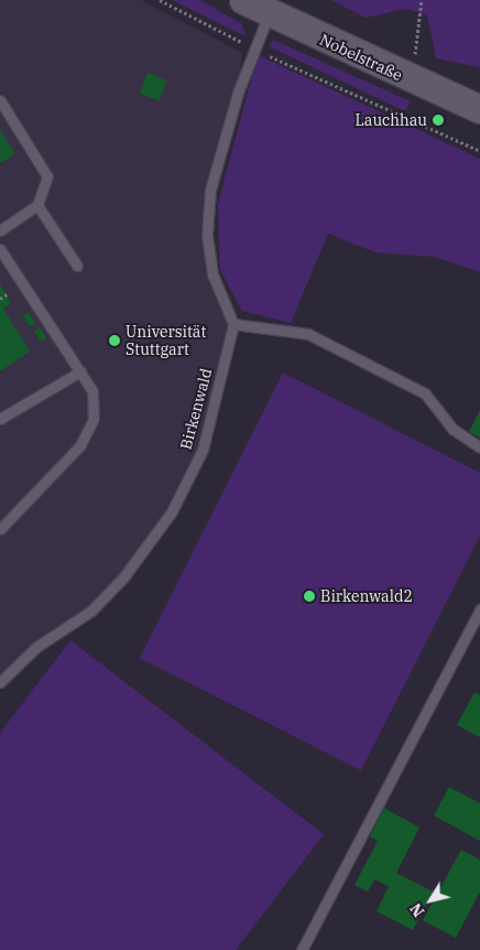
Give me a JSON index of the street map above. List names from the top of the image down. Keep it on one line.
{"streets":{"street":["Nobelstraße"],"lane":["Birkenwald"]},"places":["Lauchhau","Universität Stuttgart","Birkenwald2"],"north":"bottom left"}
